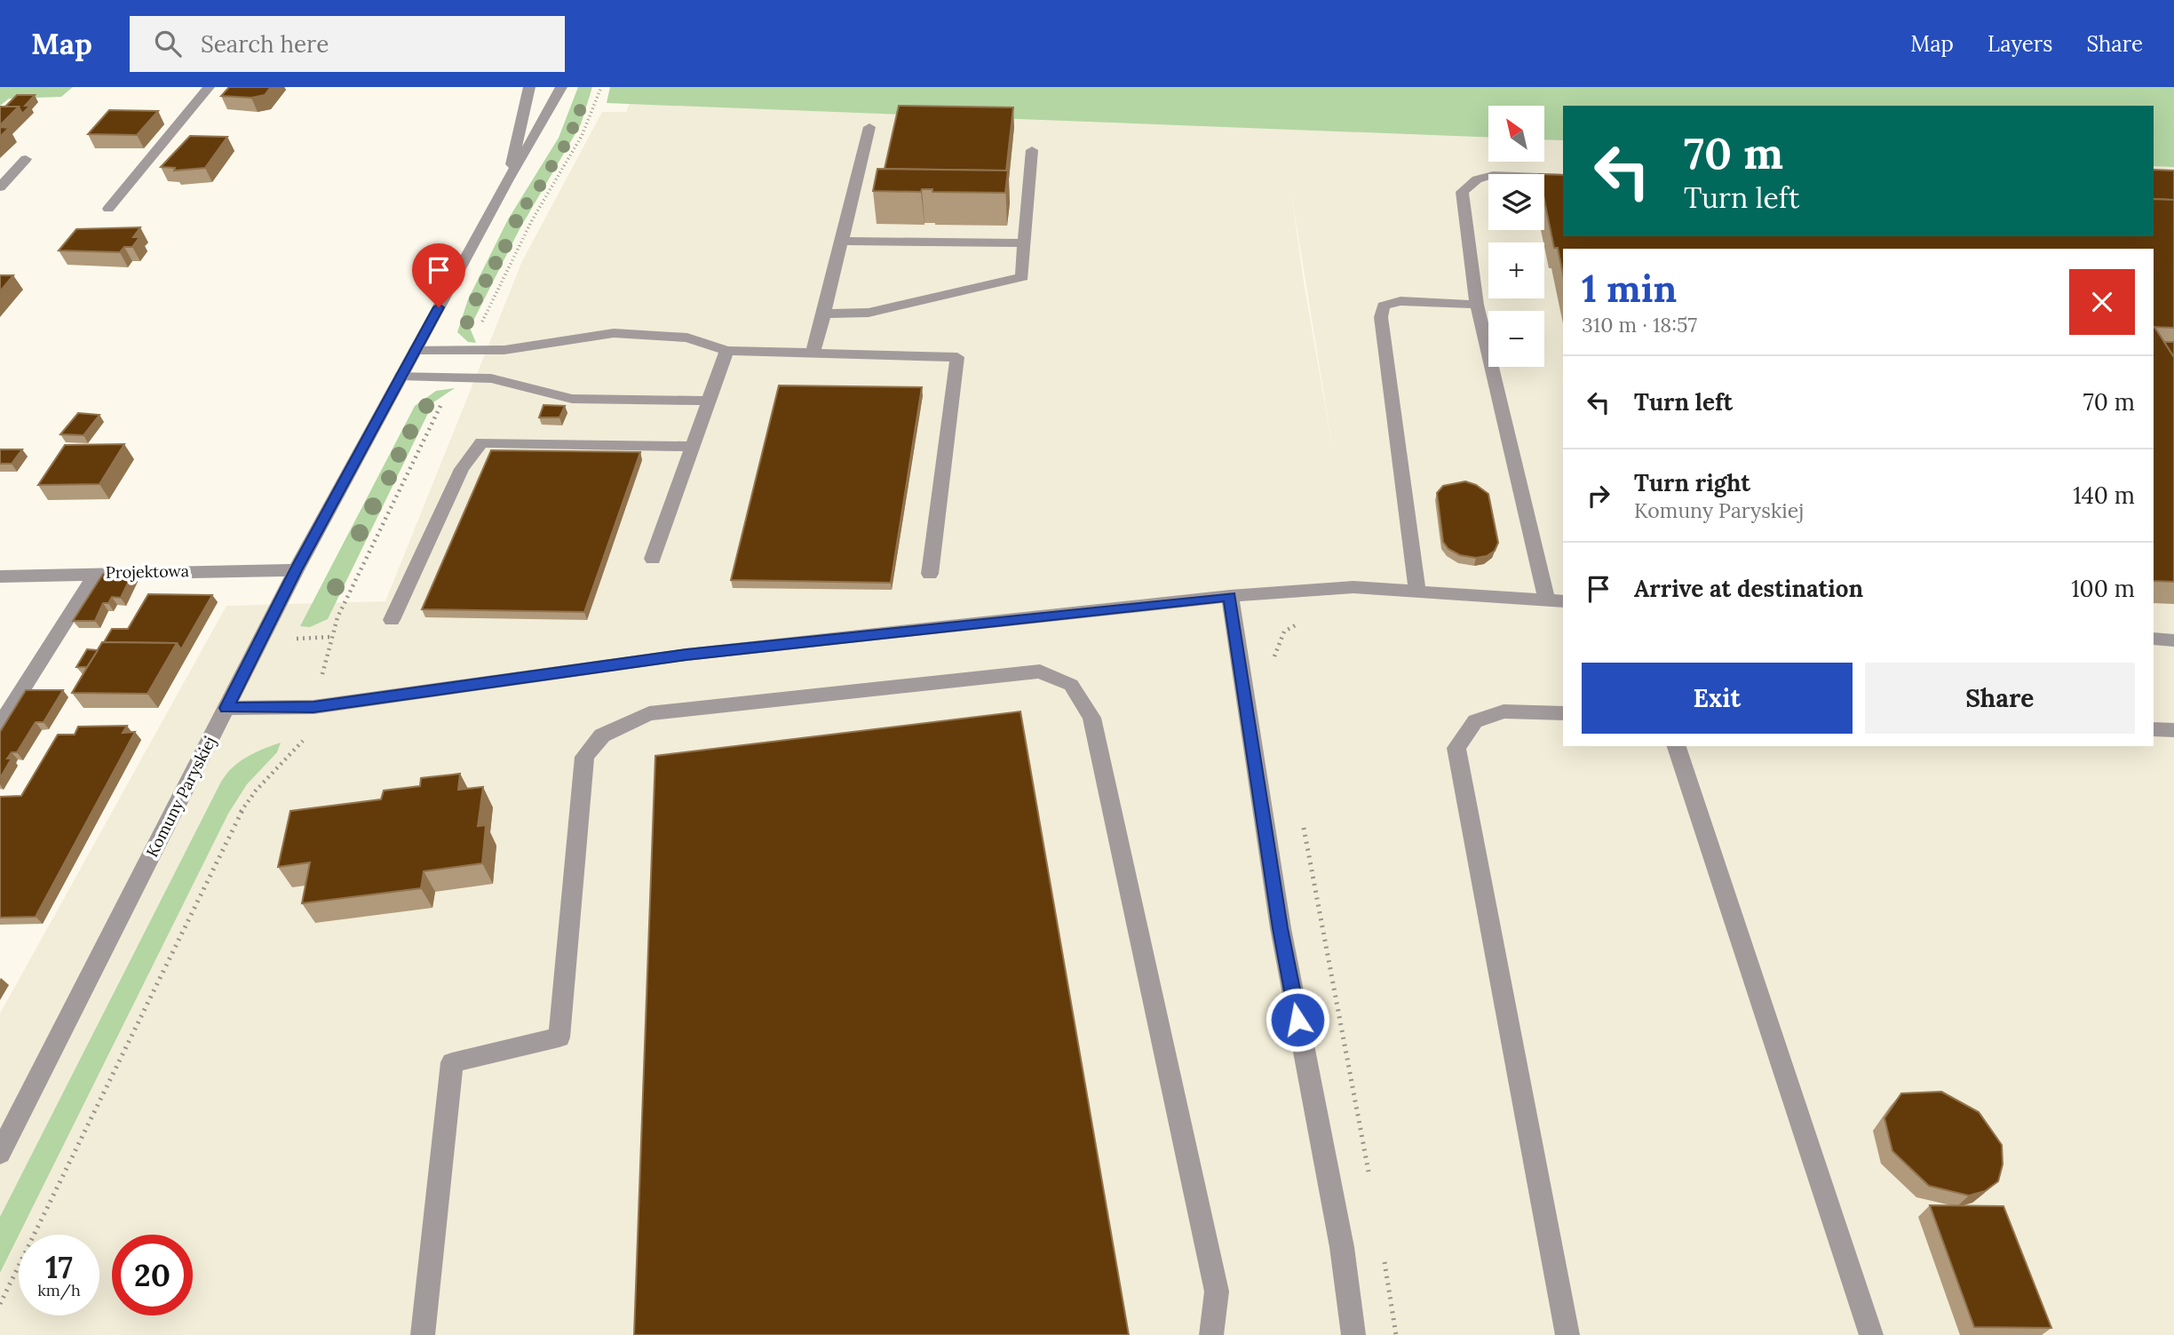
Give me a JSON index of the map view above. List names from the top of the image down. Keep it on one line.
{"streets":{"street":["Projektowa","Komuny Paryskiej"]},"crossings":[["Projektowa","Komuny Paryskiej"]],"north":"top left","page":{"header":"Map","search":"Search here","nav":["Map","Layers","Share"],"map_buttons":["+","−"],"turn":["70 m","Turn left"],"heading":["1 min","310 m · 18:57"],"list":[{"name":"Turn left","value":"70 m"},{"name":"Turn right","note":"Komuny Paryskiej","value":"140 m"},{"name":"Arrive at destination","value":"100 m"}],"buttons":["Exit","Share"],"speed":"17 km/h","limit":"20"}}
